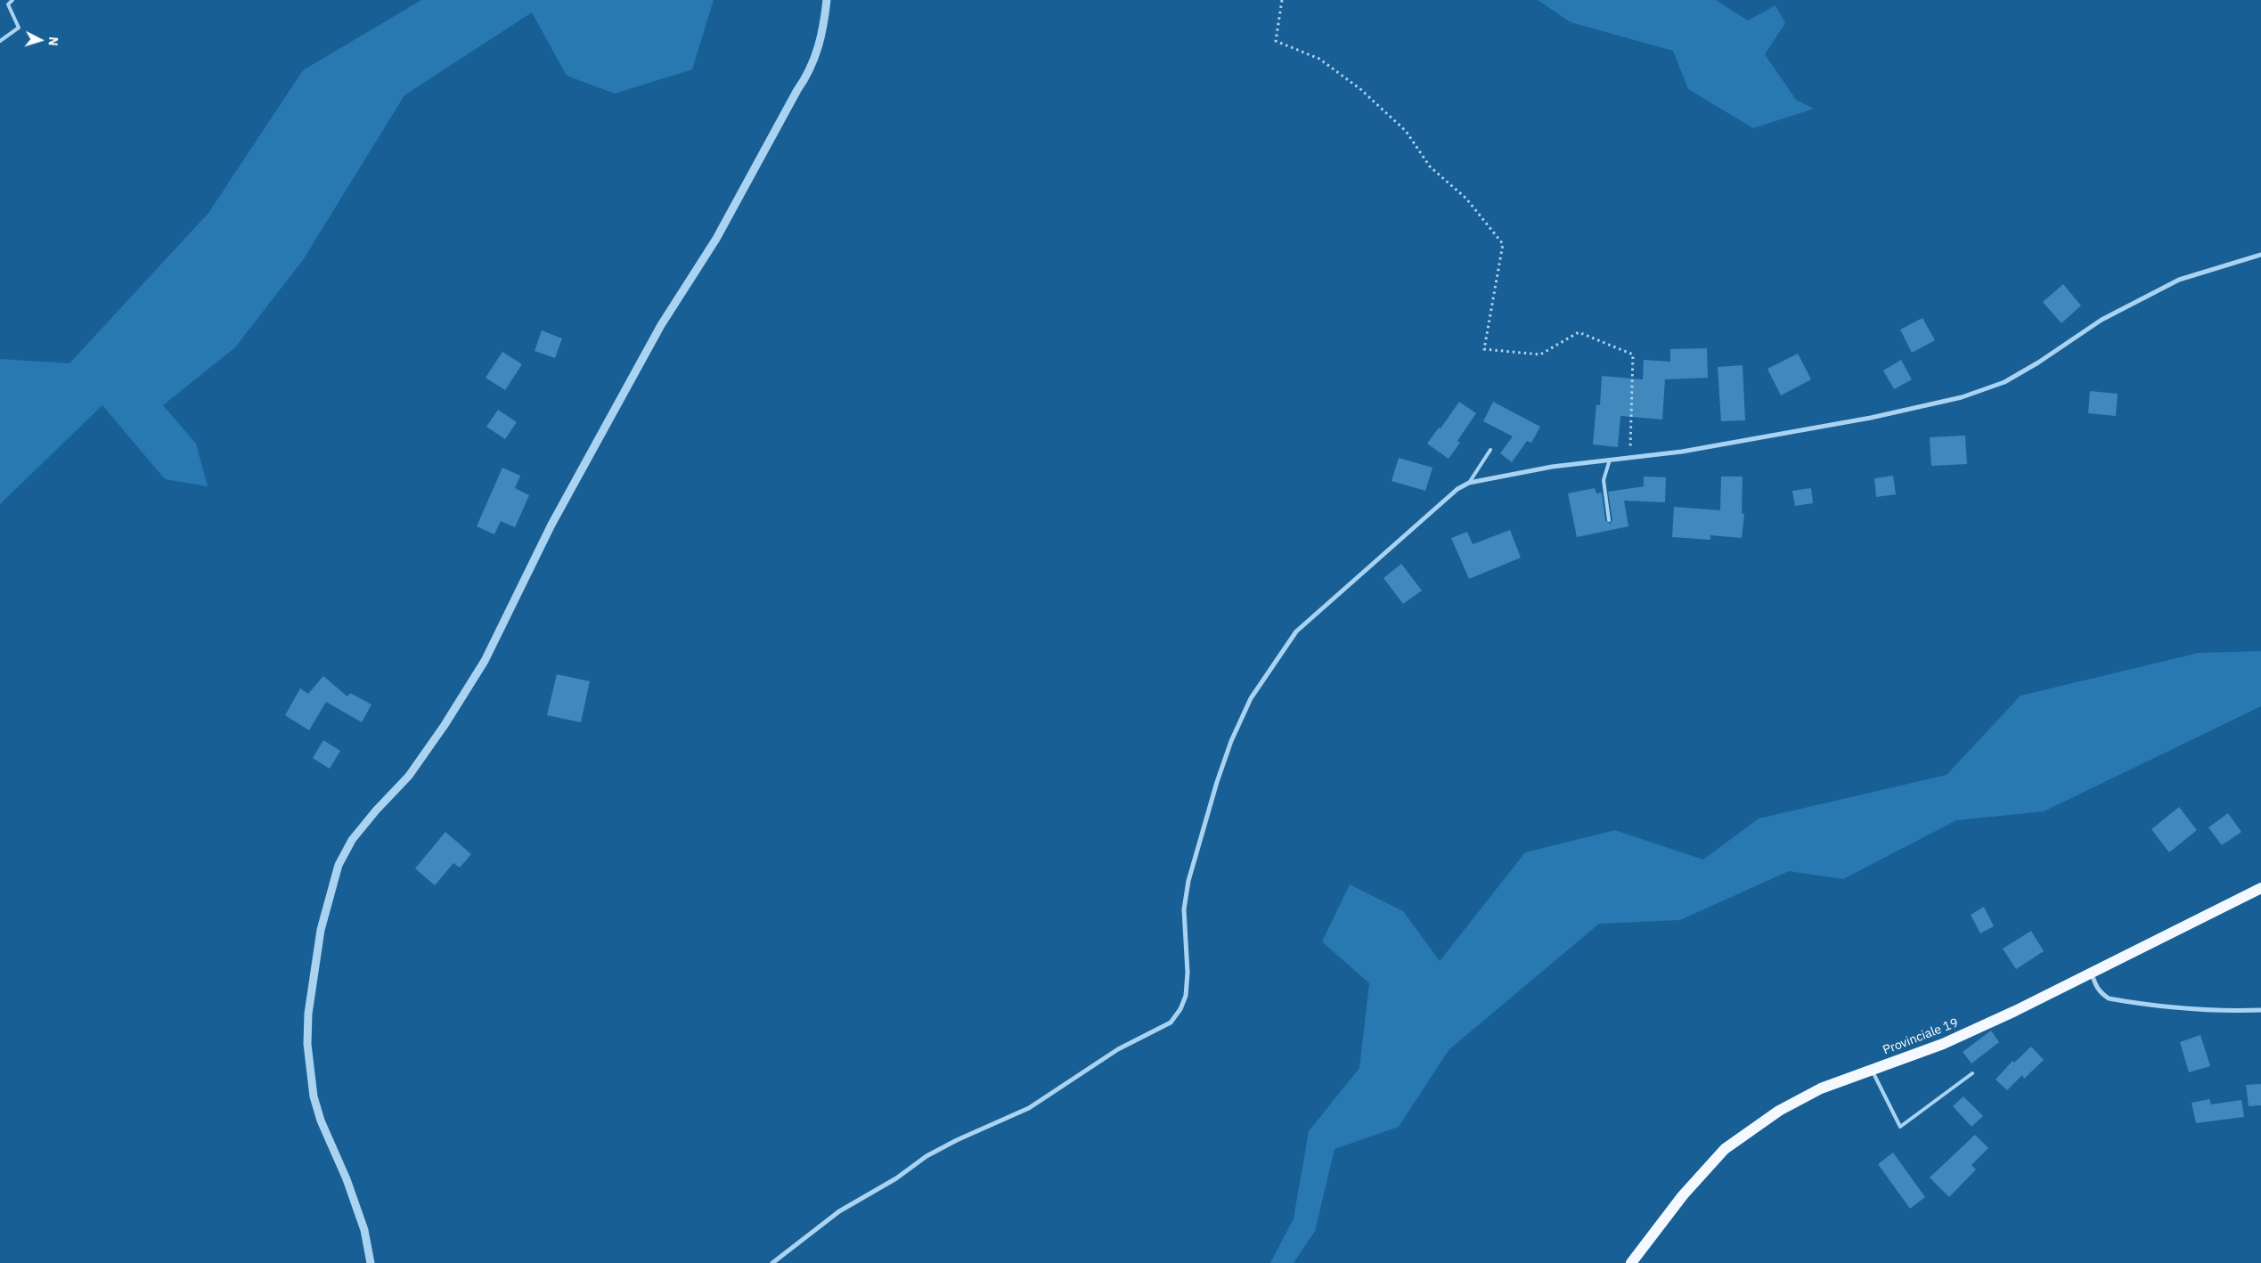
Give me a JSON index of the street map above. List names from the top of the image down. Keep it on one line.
{"streets":{"main road":["Provinciale 19"]},"north":"right"}
